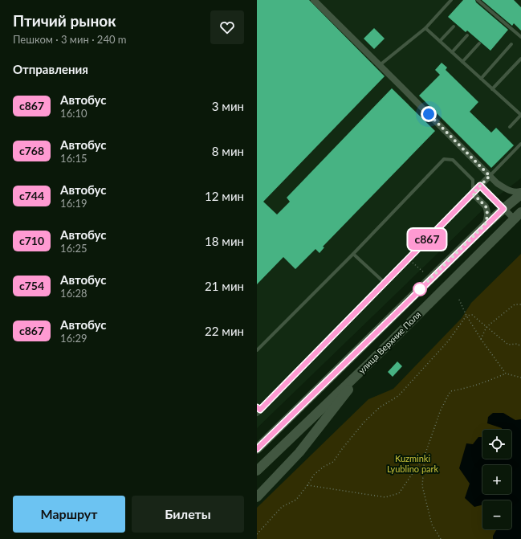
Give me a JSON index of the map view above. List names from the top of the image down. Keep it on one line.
{"streets":{"main road":["улица Верхние Поля"]},"parks":["Kuzminki Lyublino park"],"lines":["bus line с867"],"page":{"heading":[["Птичий рынок","Пешком · 3 мин · 240 m"],"Отправления"],"on_map":"с867","list":[{"mark":"с867","name":"Автобус","note":"16:10","value":"3 мин"},{"mark":"с768","name":"Автобус","note":"16:15","value":"8 мин"},{"mark":"с744","name":"Автобус","note":"16:19","value":"12 мин"},{"mark":"с710","name":"Автобус","note":"16:25","value":"18 мин"},{"mark":"с754","name":"Автобус","note":"16:28","value":"21 мин"},{"mark":"с867","name":"Автобус","note":"16:29","value":"22 мин"}],"map_buttons":["+","−"],"buttons":["Маршрут","Билеты"]}}
